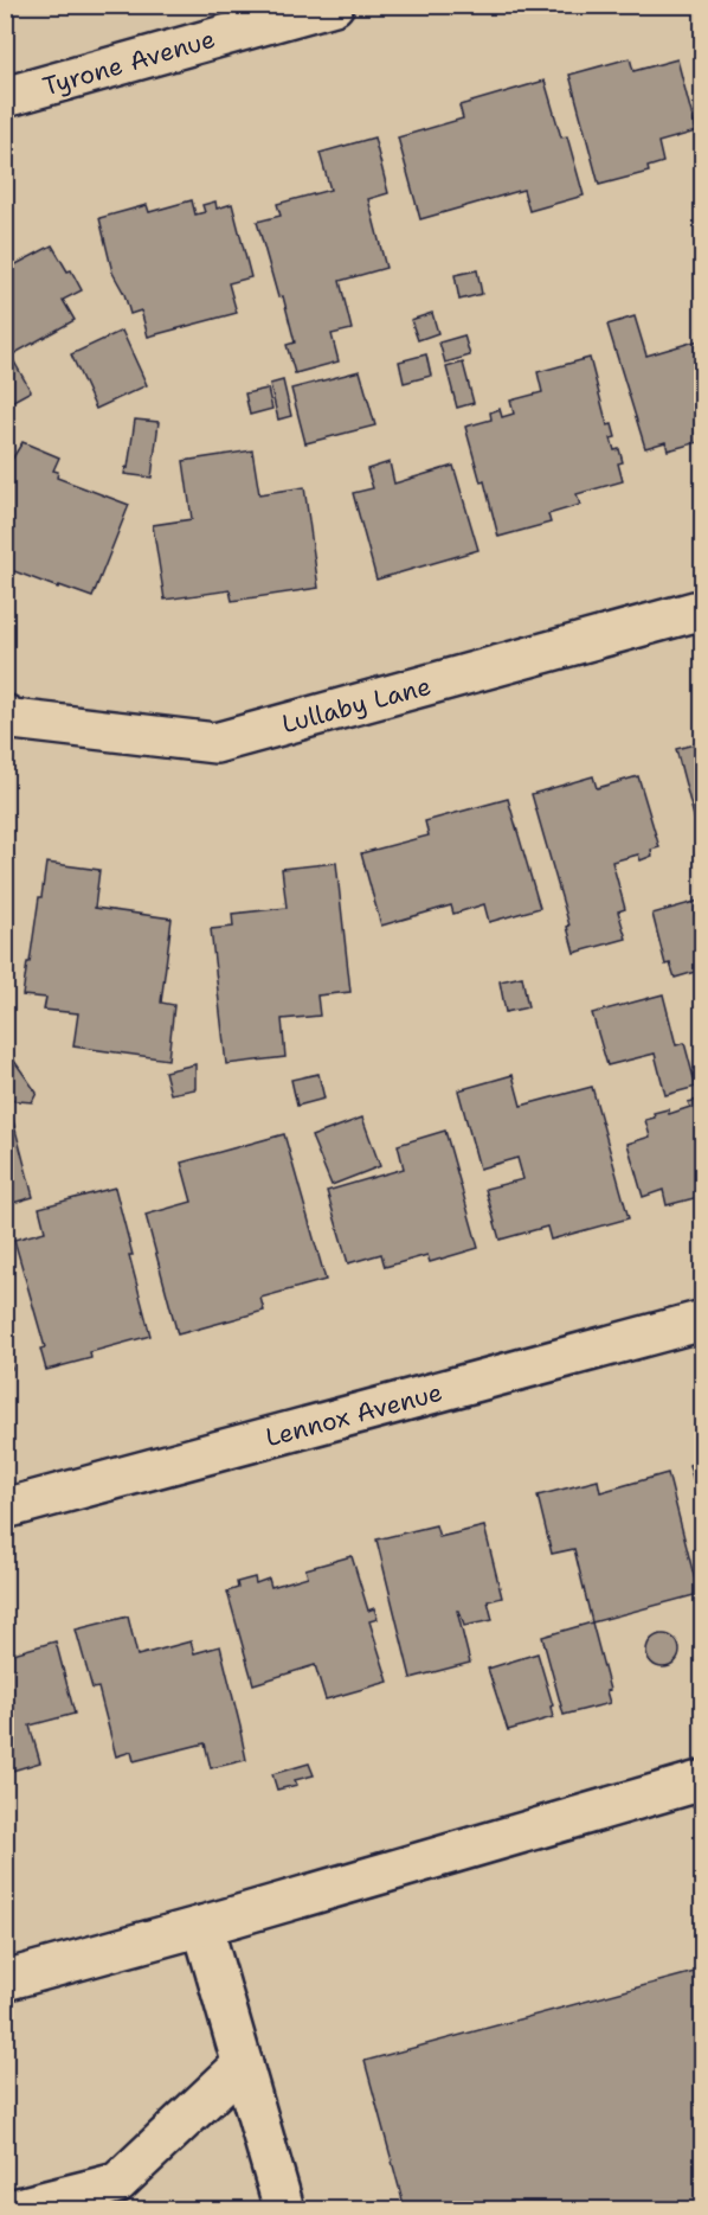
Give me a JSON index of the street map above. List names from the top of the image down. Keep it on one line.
{"streets":{"street":["Tyrone Avenue","Lullaby Lane","Lennox Avenue"]}}
